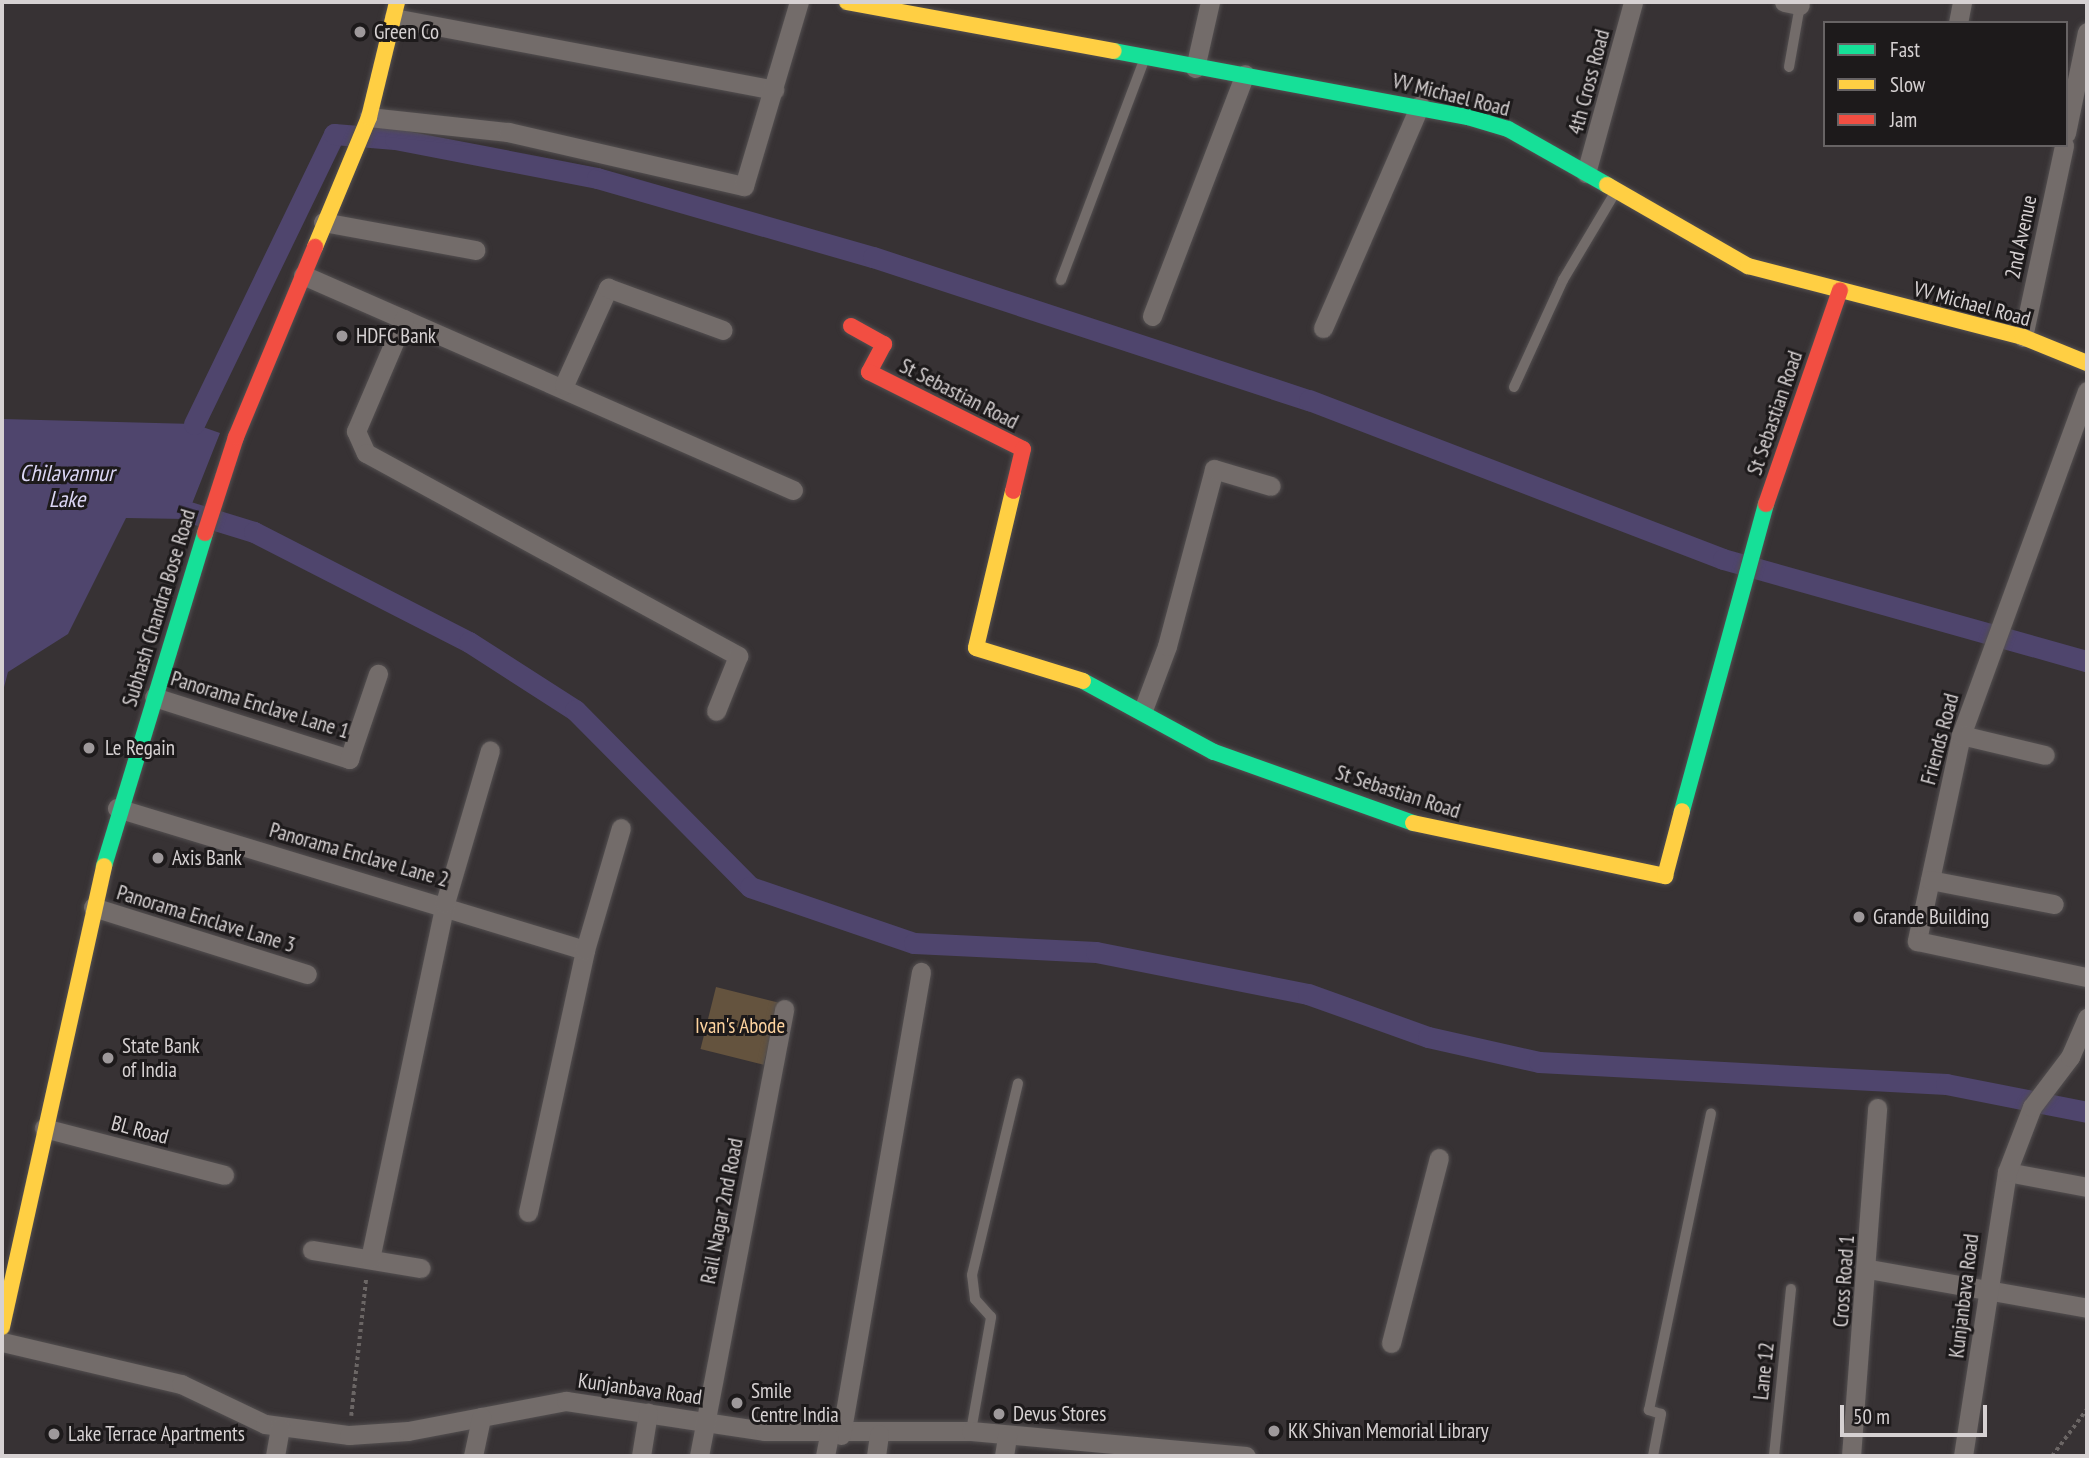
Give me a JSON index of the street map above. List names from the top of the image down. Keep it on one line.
{"streets":{"street":["4th Cross Road","VV Michael Road","2nd Avenue","St Sebastian Road","Subhash Chandra Bose Road","Panorama Enclave Lane 1","Friends Road","Panorama Enclave Lane 2","Panorama Enclave Lane 3","BL Road","Rail Nagar 2nd Road","Cross Road 1","Kunjanbava Road"],"lane":["Lane 12"]},"crossings":[["4th Cross Road","VV Michael Road"],["VV Michael Road","2nd Avenue"],["VV Michael Road","St Sebastian Road"],["Subhash Chandra Bose Road","Panorama Enclave Lane 1"],["Subhash Chandra Bose Road","Panorama Enclave Lane 2"],["Subhash Chandra Bose Road","Panorama Enclave Lane 3"],["Subhash Chandra Bose Road","BL Road"],["Rail Nagar 2nd Road","Kunjanbava Road"]],"water":["Chilavannur Lake"],"parks":["Ivan's Abode"],"places":["Green Co","HDFC Bank","Le Regain","Axis Bank","Grande Building","State Bank of India","Smile Centre India","Devus Stores","KK Shivan Memorial Library","Lake Terrace Apartments"],"legend":["Fast","Slow","Jam"],"scale_bar":"50 m"}
